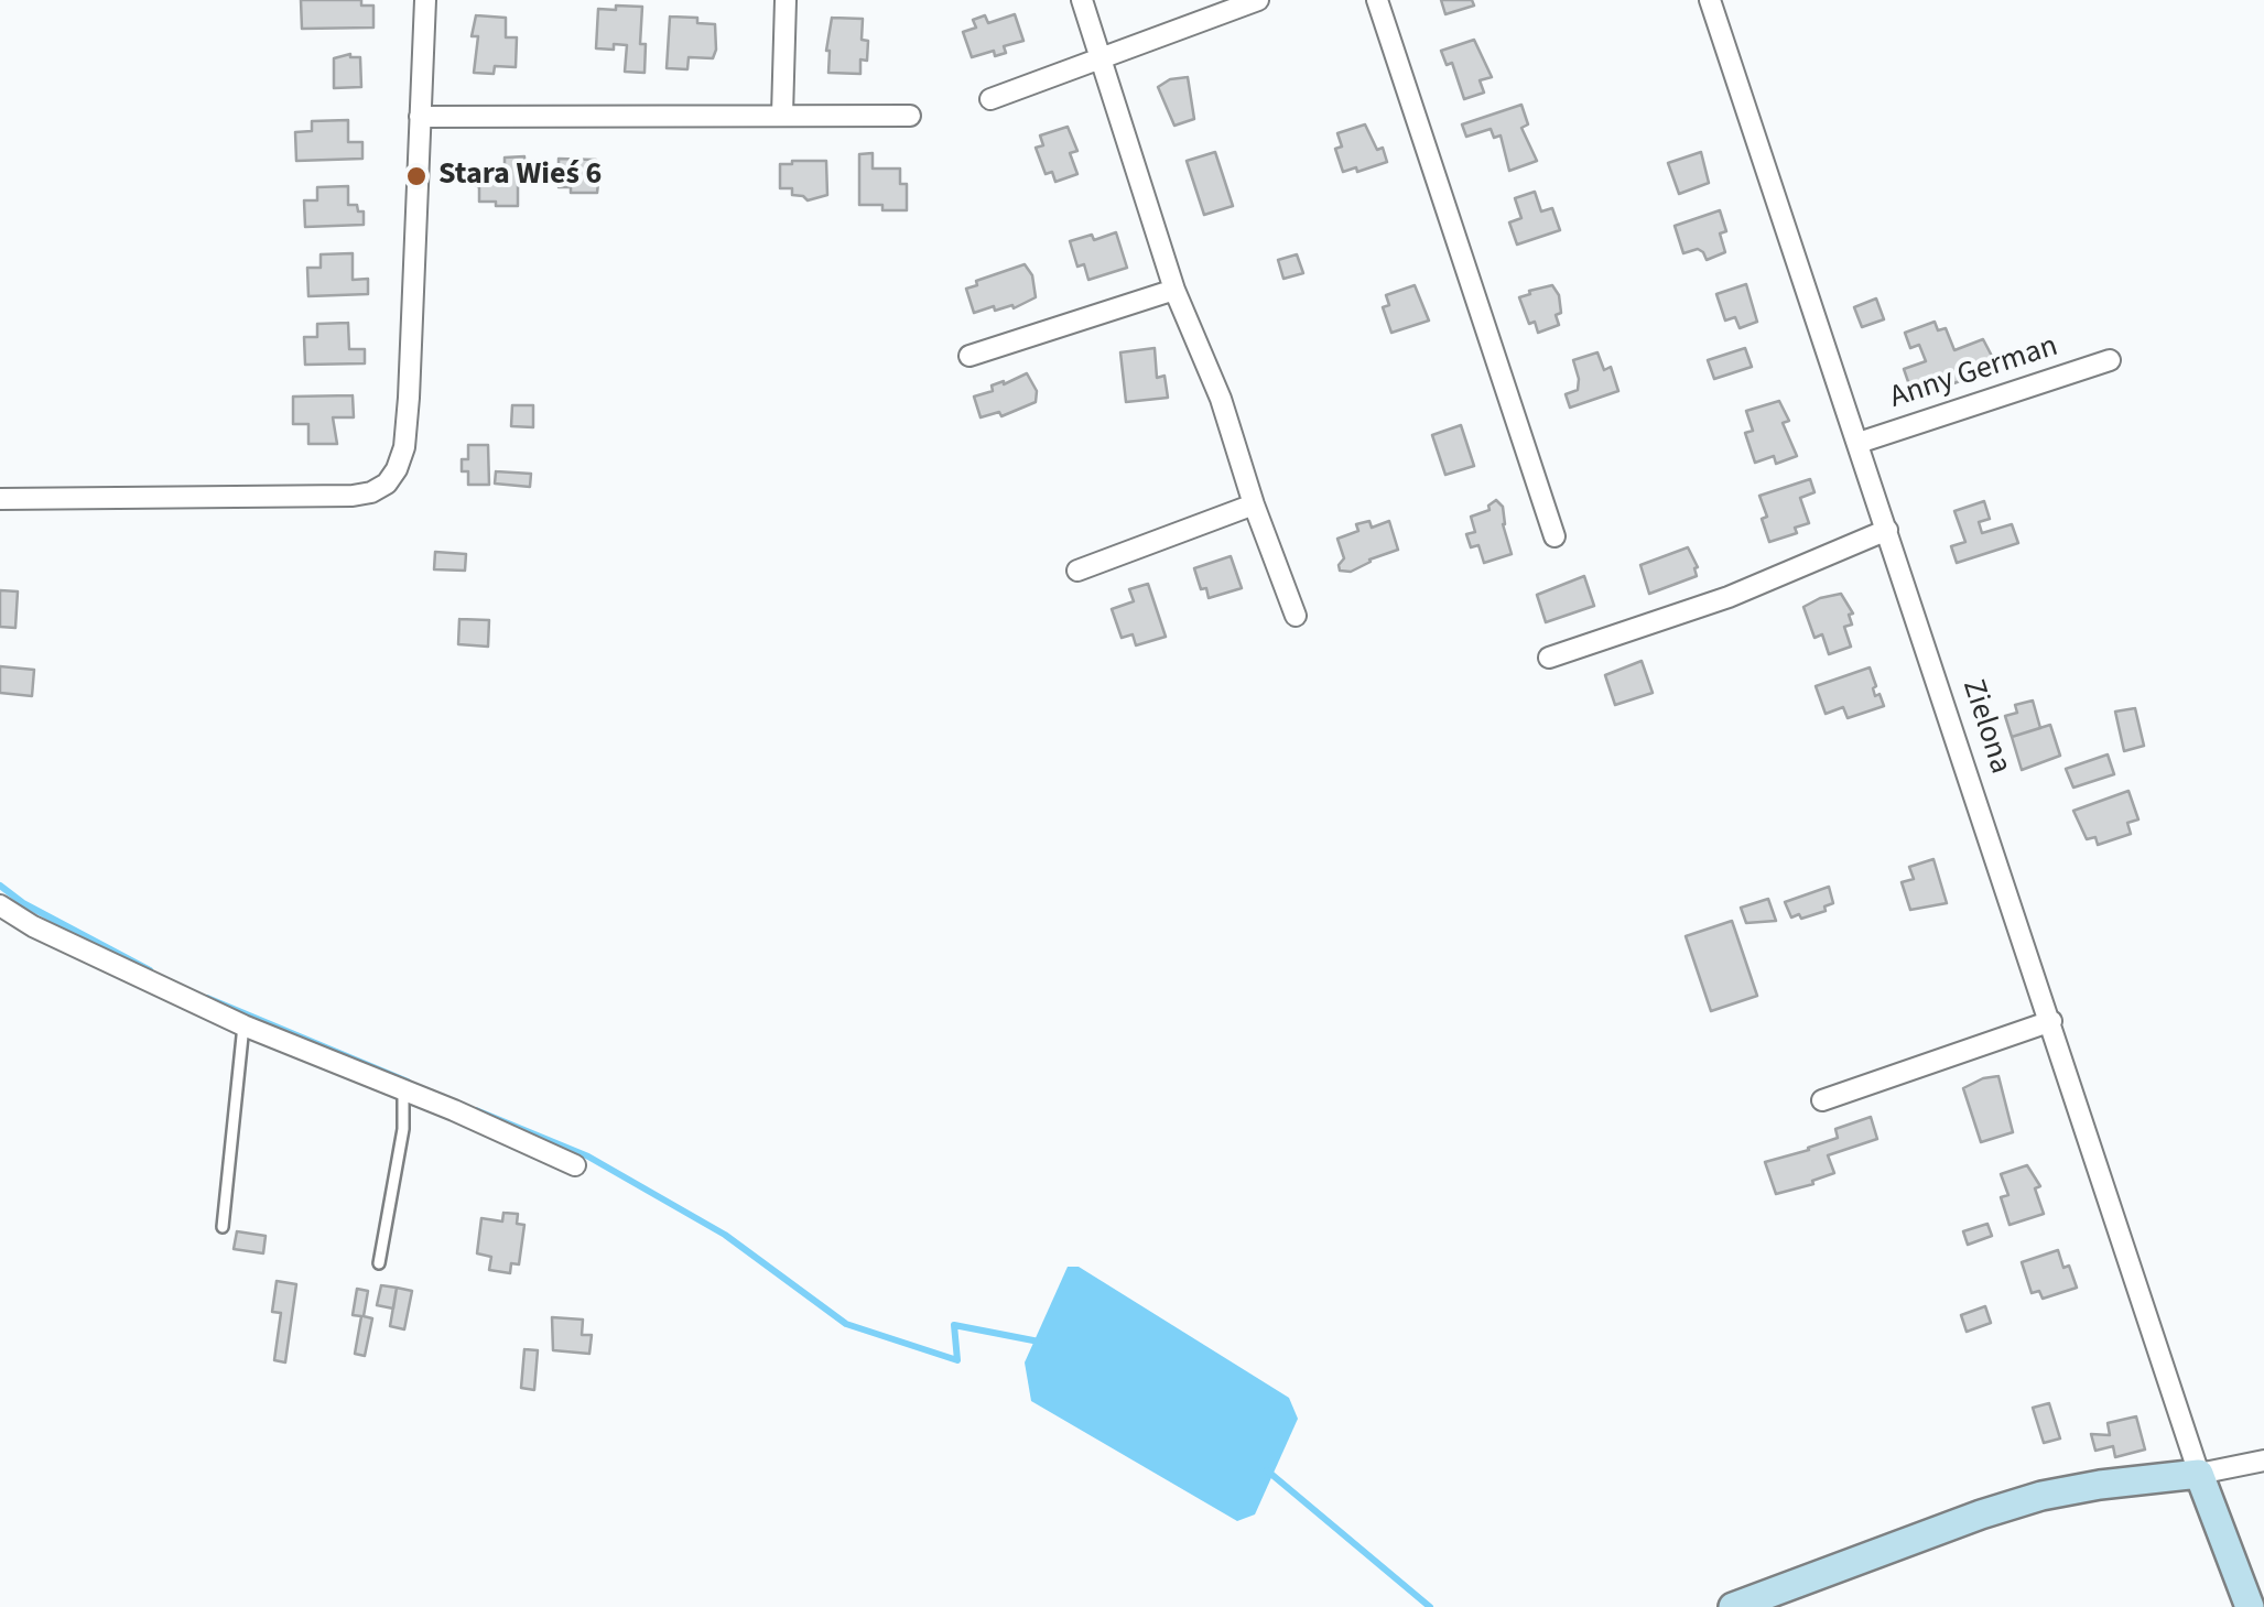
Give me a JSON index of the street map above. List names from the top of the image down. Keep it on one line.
{"streets":{"street":["Anny German","Zielona"]},"crossings":[["Anny German","Zielona"]],"places":["Stara Wieś 6"]}
